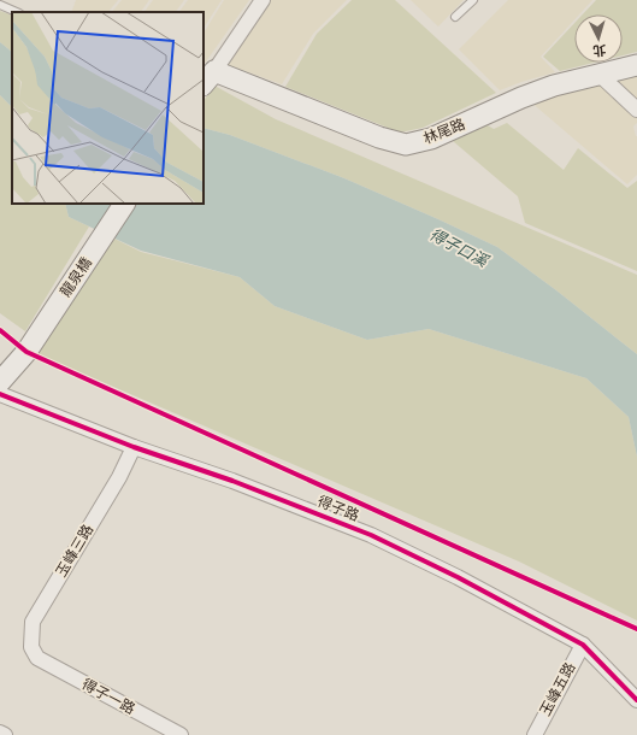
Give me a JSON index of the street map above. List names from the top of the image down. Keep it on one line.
{"streets":{"street":["林尾路","龍泉橋","得子路","玉峰三路","玉峰五路","得子一路"]},"crossings":[["得子路","玉峰三路"],["得子路","玉峰五路"],["玉峰三路","得子一路"]],"water":["得子口溪"],"north":"bottom"}
